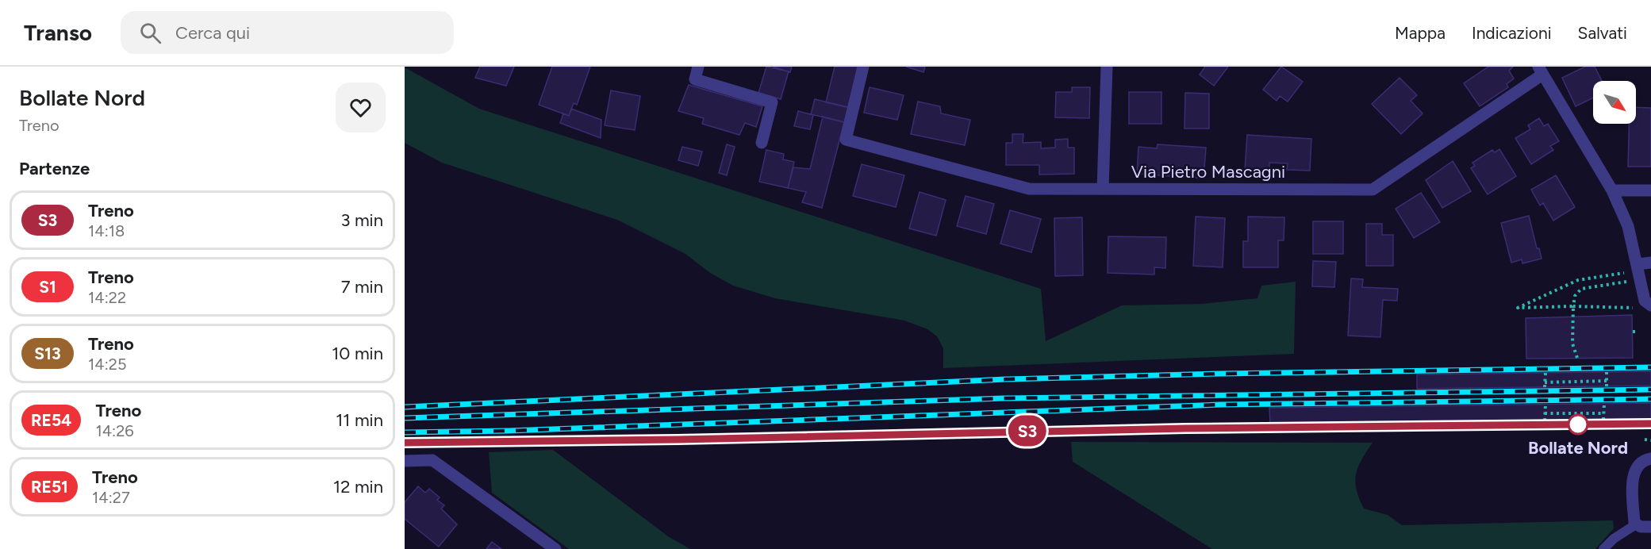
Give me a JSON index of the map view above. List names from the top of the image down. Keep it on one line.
{"streets":{"street":["Via Pietro Mascagni"]},"places":["Bollate Nord"],"north":"bottom right","page":{"header":"Transo","search":"Cerca qui","nav":["Mappa","Indicazioni","Salvati"],"heading":[["Bollate Nord","Treno"],"Partenze"],"on_map":"S3","list":[{"mark":"S3","name":"Treno","note":"14:18","value":"3 min"},{"mark":"S1","name":"Treno","note":"14:22","value":"7 min"},{"mark":"S13","name":"Treno","note":"14:25","value":"10 min"},{"mark":"RE54","name":"Treno","note":"14:26","value":"11 min"},{"mark":"RE51","name":"Treno","note":"14:27","value":"12 min"}]}}
